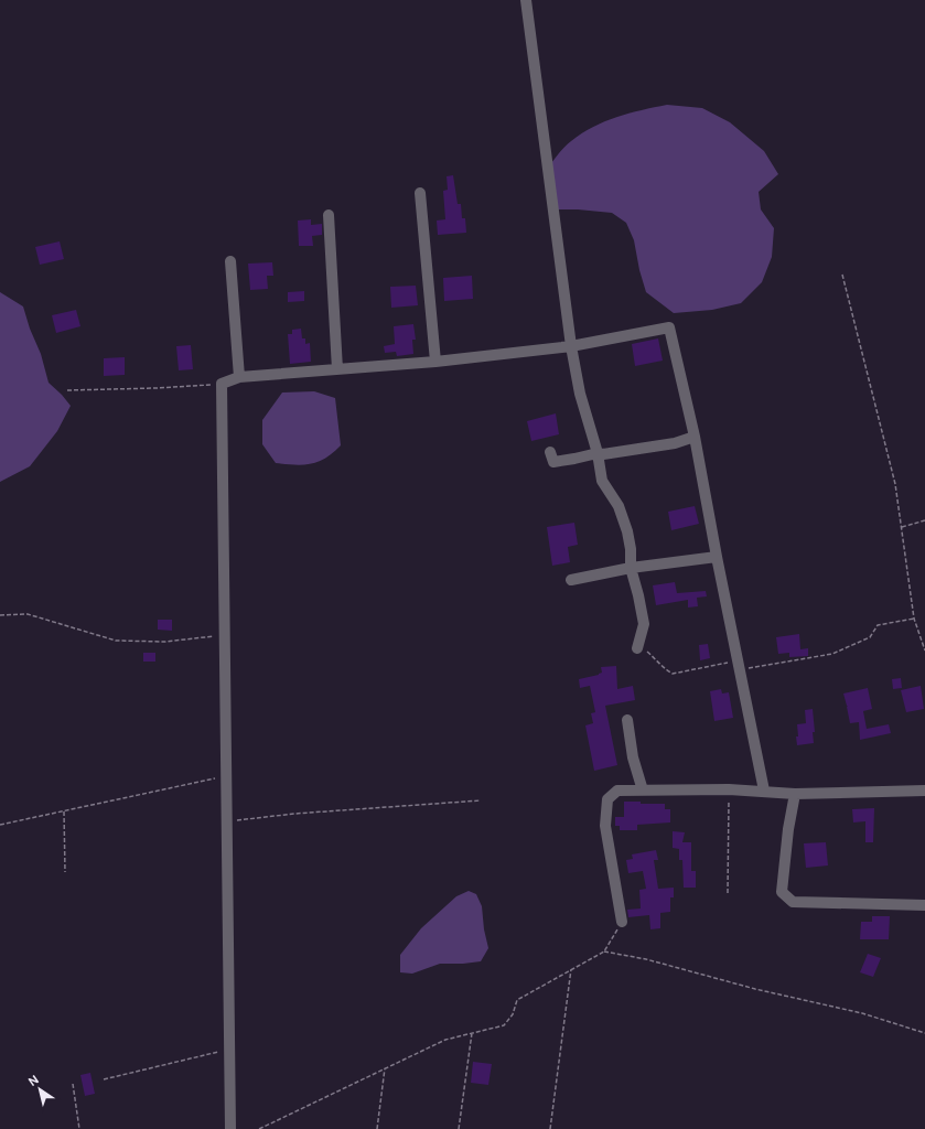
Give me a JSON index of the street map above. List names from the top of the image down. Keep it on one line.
{"north":"top left"}
